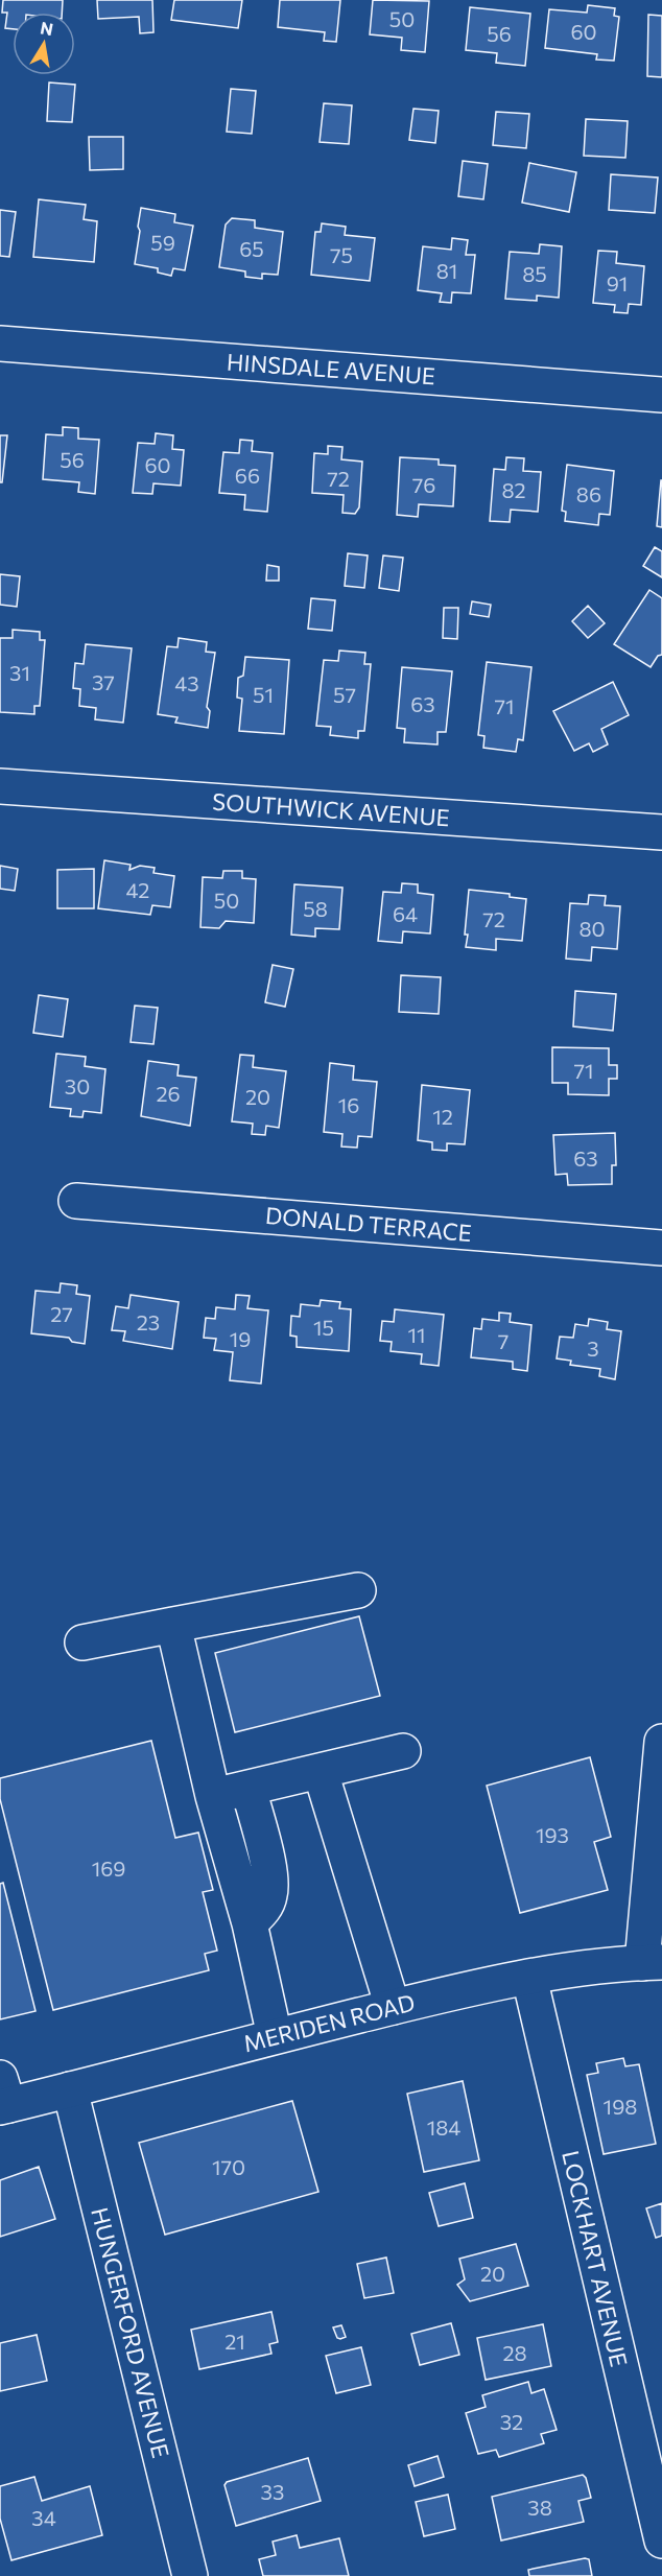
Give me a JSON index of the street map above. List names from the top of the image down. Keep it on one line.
{"streets":{"street":["HINSDALE AVENUE","SOUTHWICK AVENUE","DONALD TERRACE","MERIDEN ROAD","LOCKHART AVENUE","HUNGERFORD AVENUE"]},"crossings":[["MERIDEN ROAD","LOCKHART AVENUE"],["MERIDEN ROAD","HUNGERFORD AVENUE"]],"house_numbers":["50","60","56","59","65","75","81","85","91","56","60","66","72","76","82","86","31","37","43","51","57","63","71","42","50","58","64","72","80","71","30","26","20","16","12","63","27","23","15","11","19","7","3","193","169","198","184","170","20","21","28","32","33","38","34"],"north":"top"}
